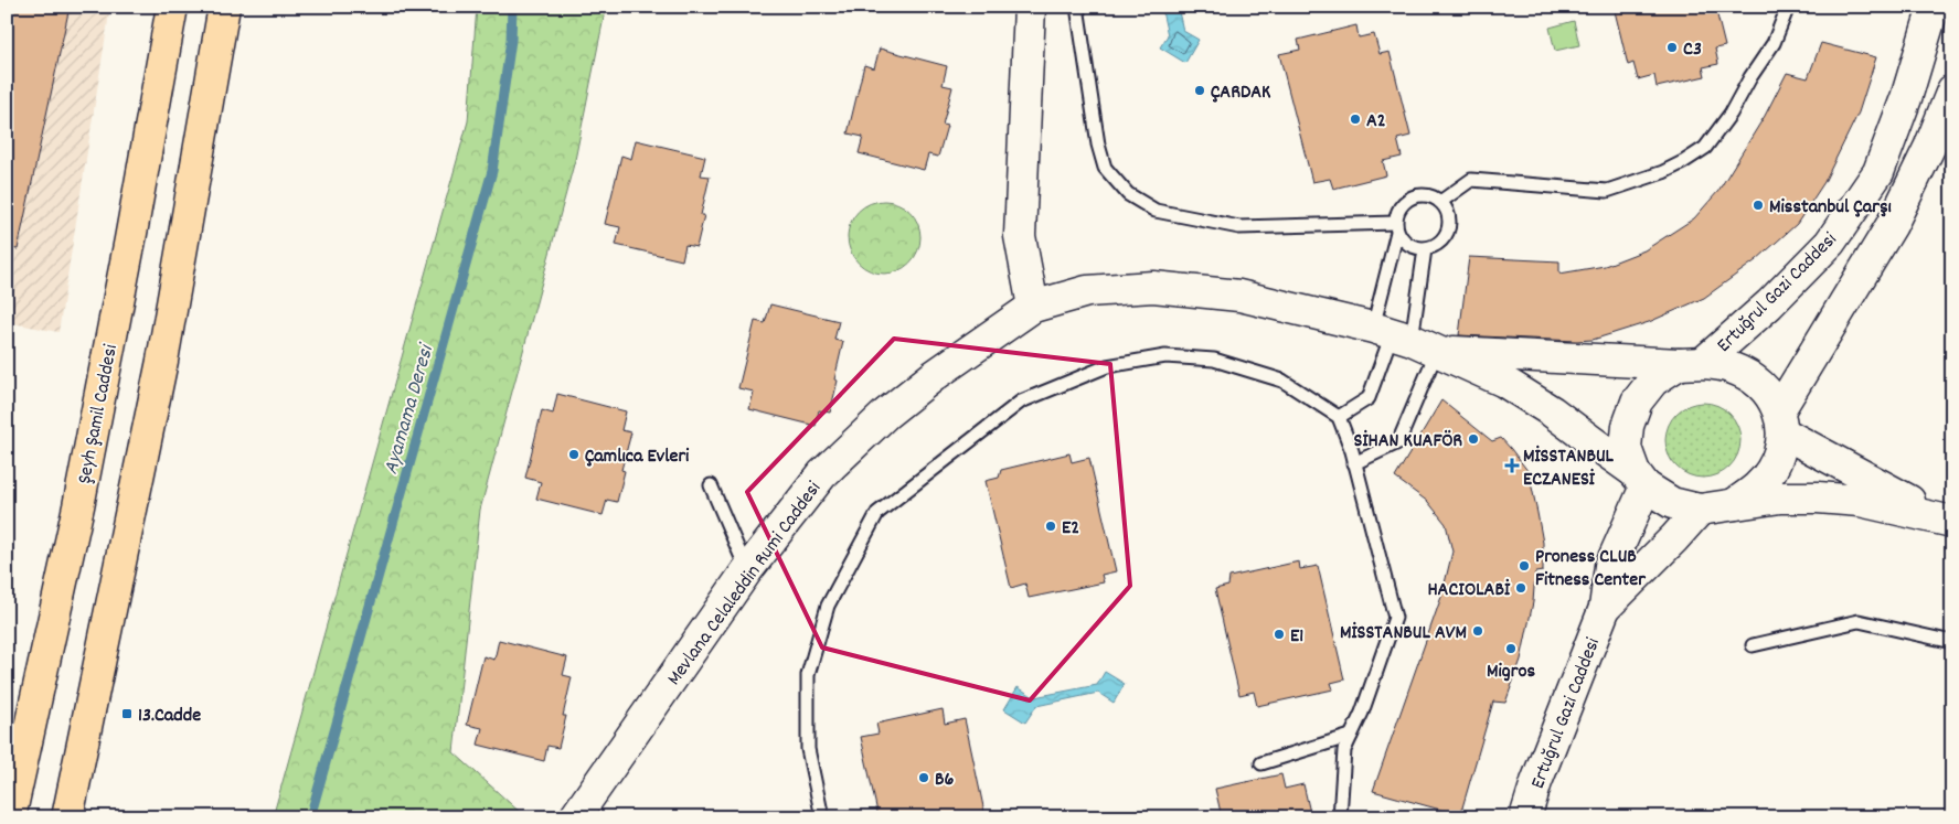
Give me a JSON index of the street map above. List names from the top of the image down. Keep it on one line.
{"streets":{"main road":["Şeyh Şamil Caddesi"],"street":["Ertuğrul Gazi Caddesi","Mevlana Celaleddin Rumi Caddesi"]},"water":["Ayamama Deresi"],"places":{"other":["C3","ÇARDAK","A2","Misstanbul Çarşı","SİHAN KUAFÖR","Çamlıca Evleri","E2","Proness CLUB Fitness Center","HACIOLABİ","MİSSTANBUL AVM","E1","Migros","B6"],"health":["MİSSTANBUL ECZANESİ"],"transit":["13.Cadde"]}}
